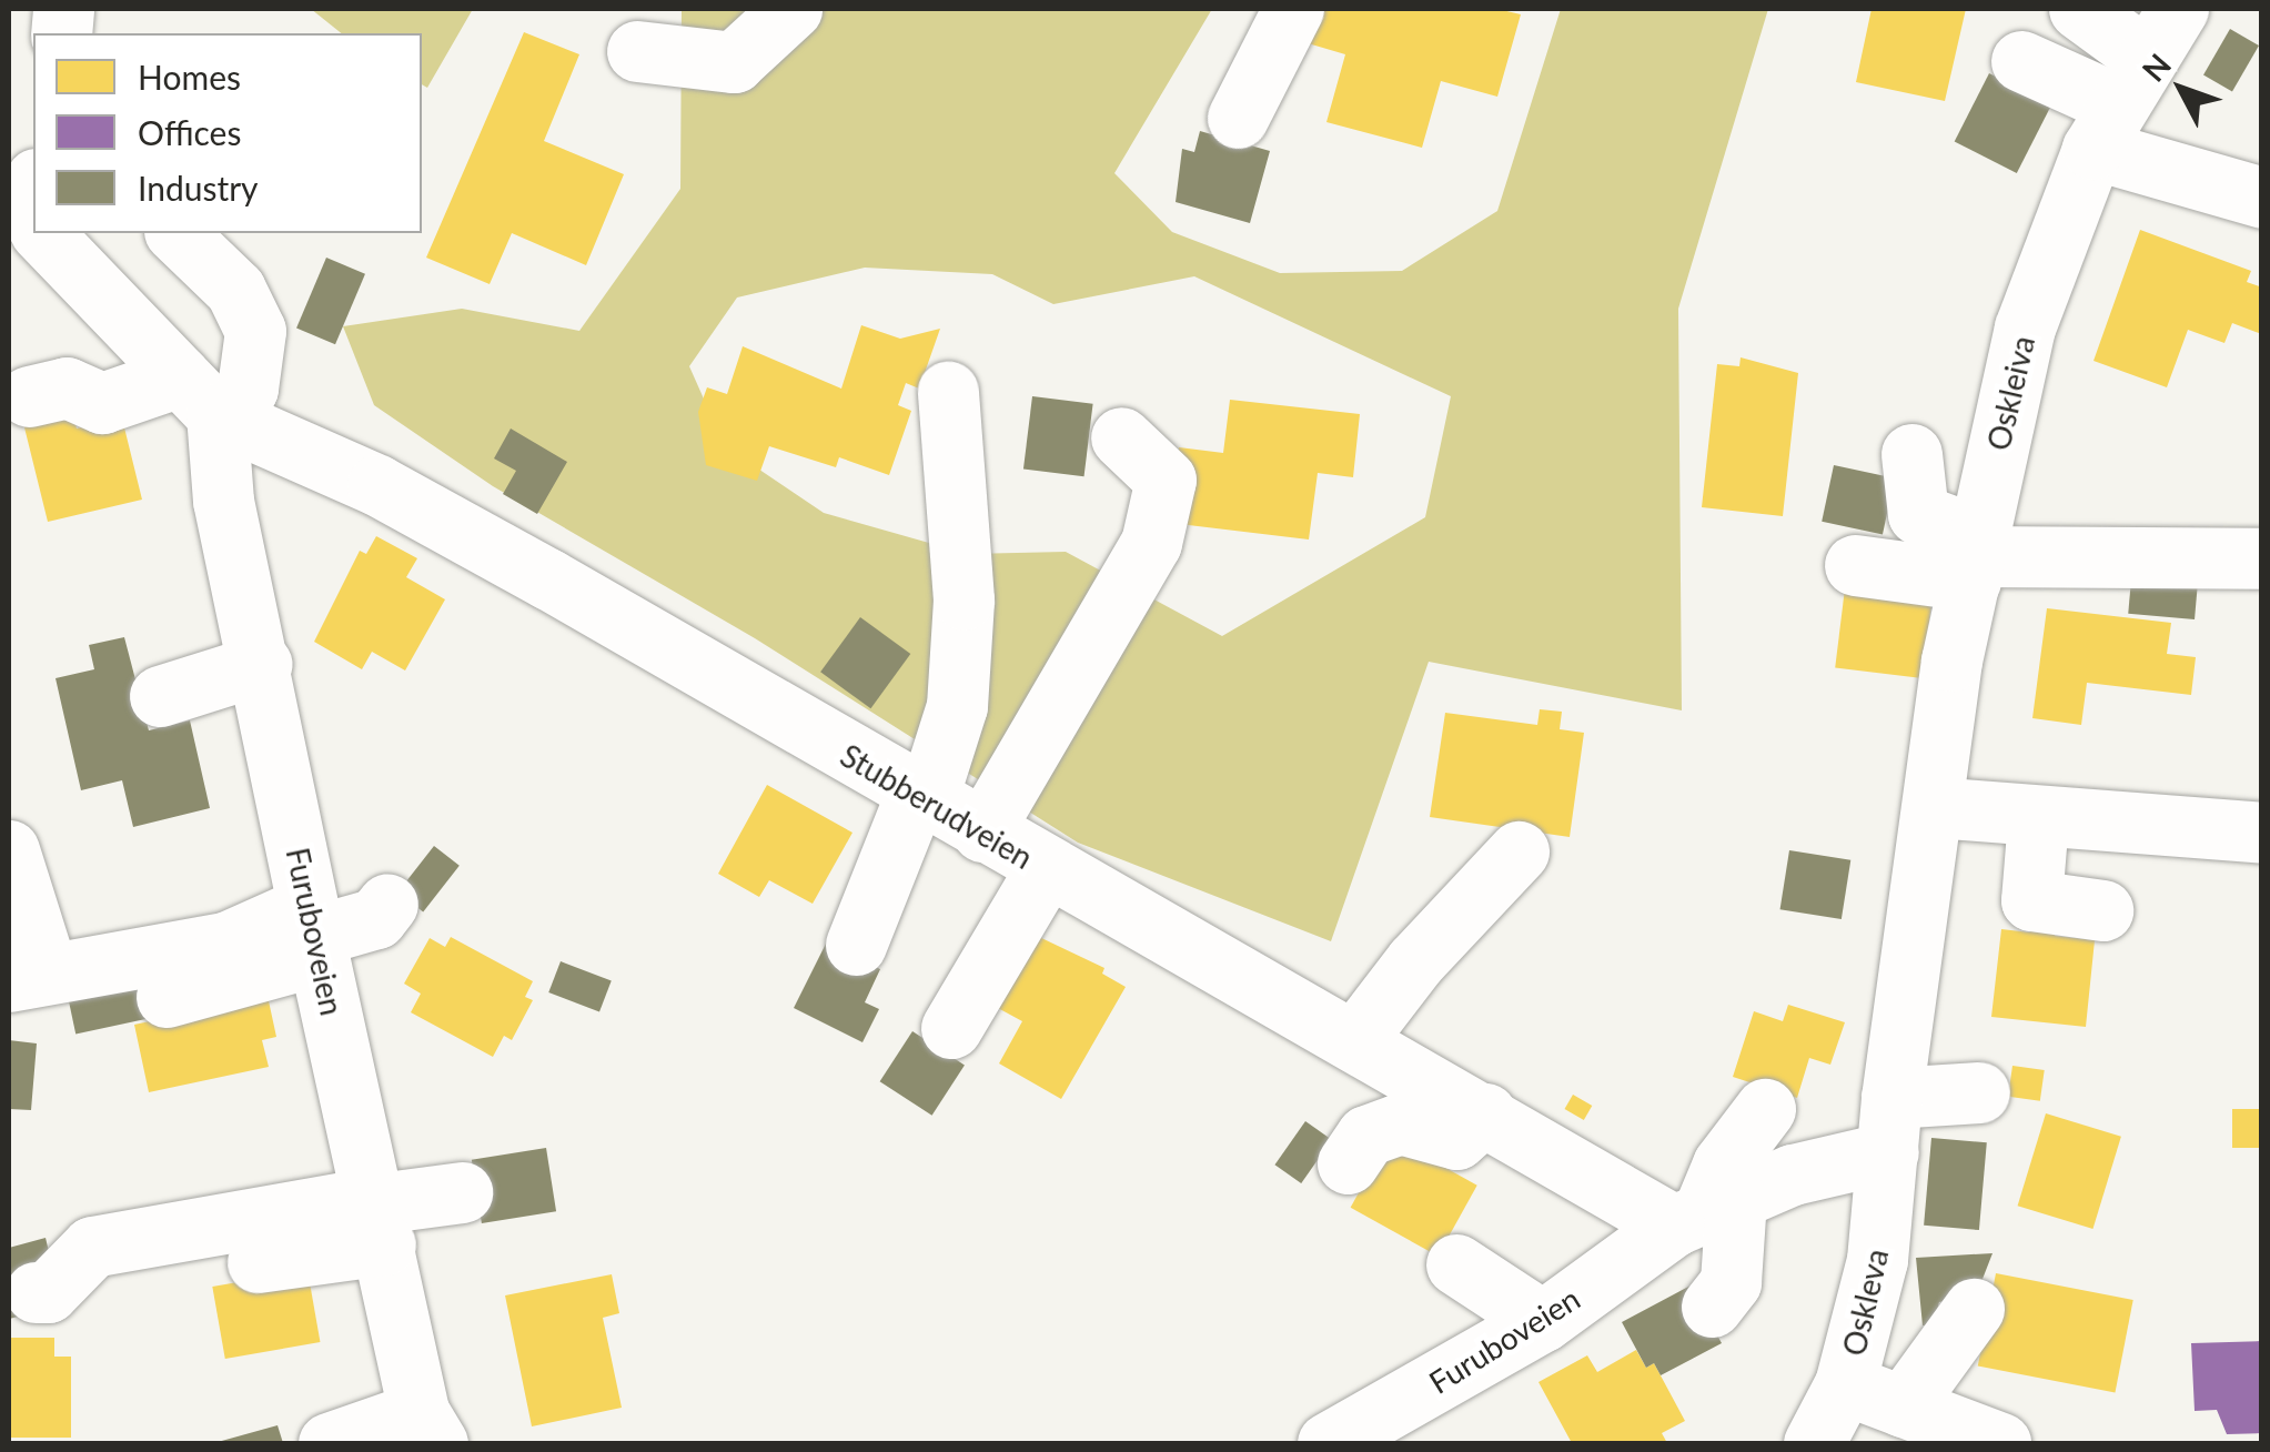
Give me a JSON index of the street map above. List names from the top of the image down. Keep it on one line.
{"streets":{"street":["Oskleiva","Stubberudveien","Furuboveien","Oskleva"]},"crossings":[["Oskleiva","Oskleva"],["Stubberudveien","Furuboveien"]],"legend":["Homes","Offices","Industry"],"north":"top left"}
